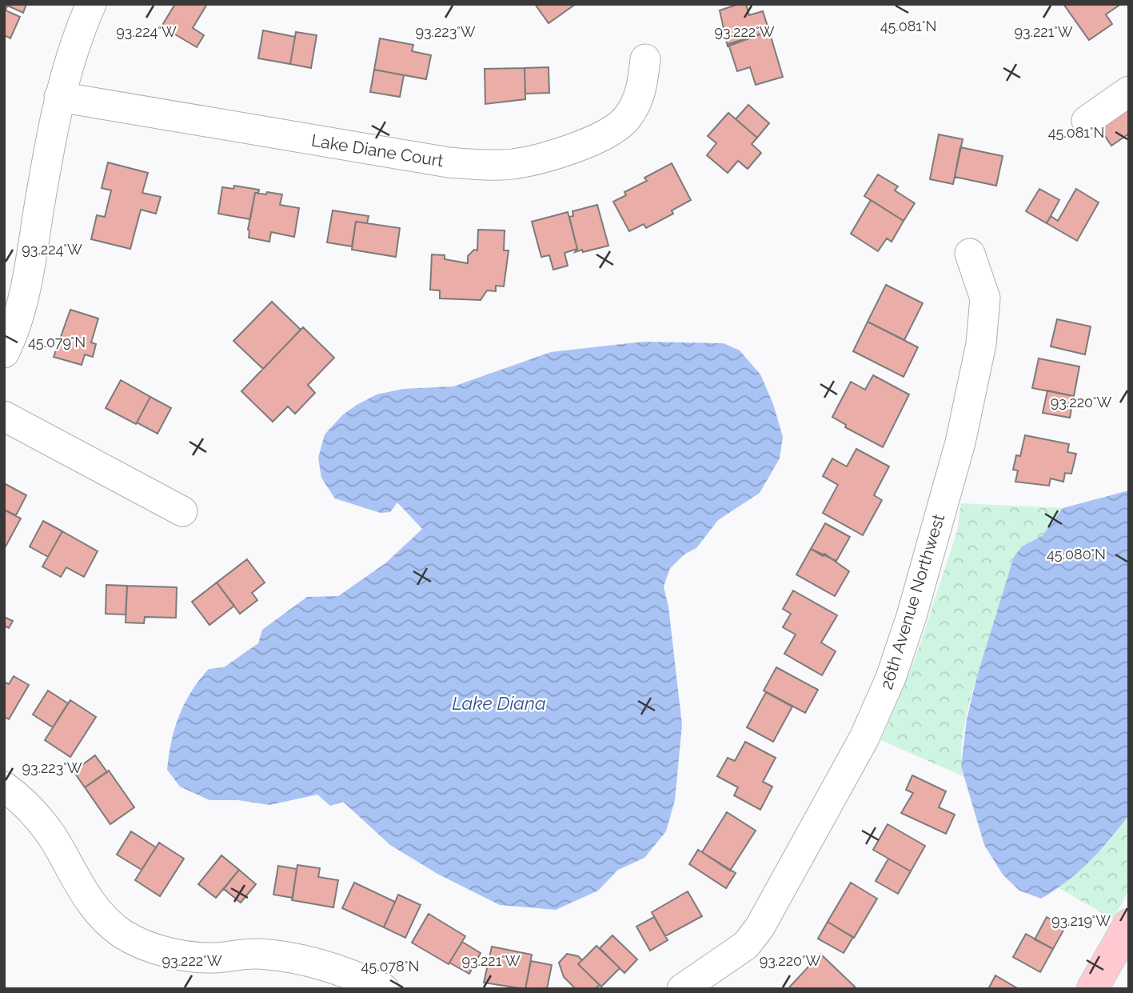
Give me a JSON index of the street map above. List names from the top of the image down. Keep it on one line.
{"streets":{"street":["Lake Diane Court","26th Avenue Northwest"]},"water":["Lake Diana"],"coordinates":["45.081°N","93.224°W","93.223°W","93.222°W","93.221°W","45.079°N","93.220°W","45.080°N","93.219°W","45.078°N"]}
